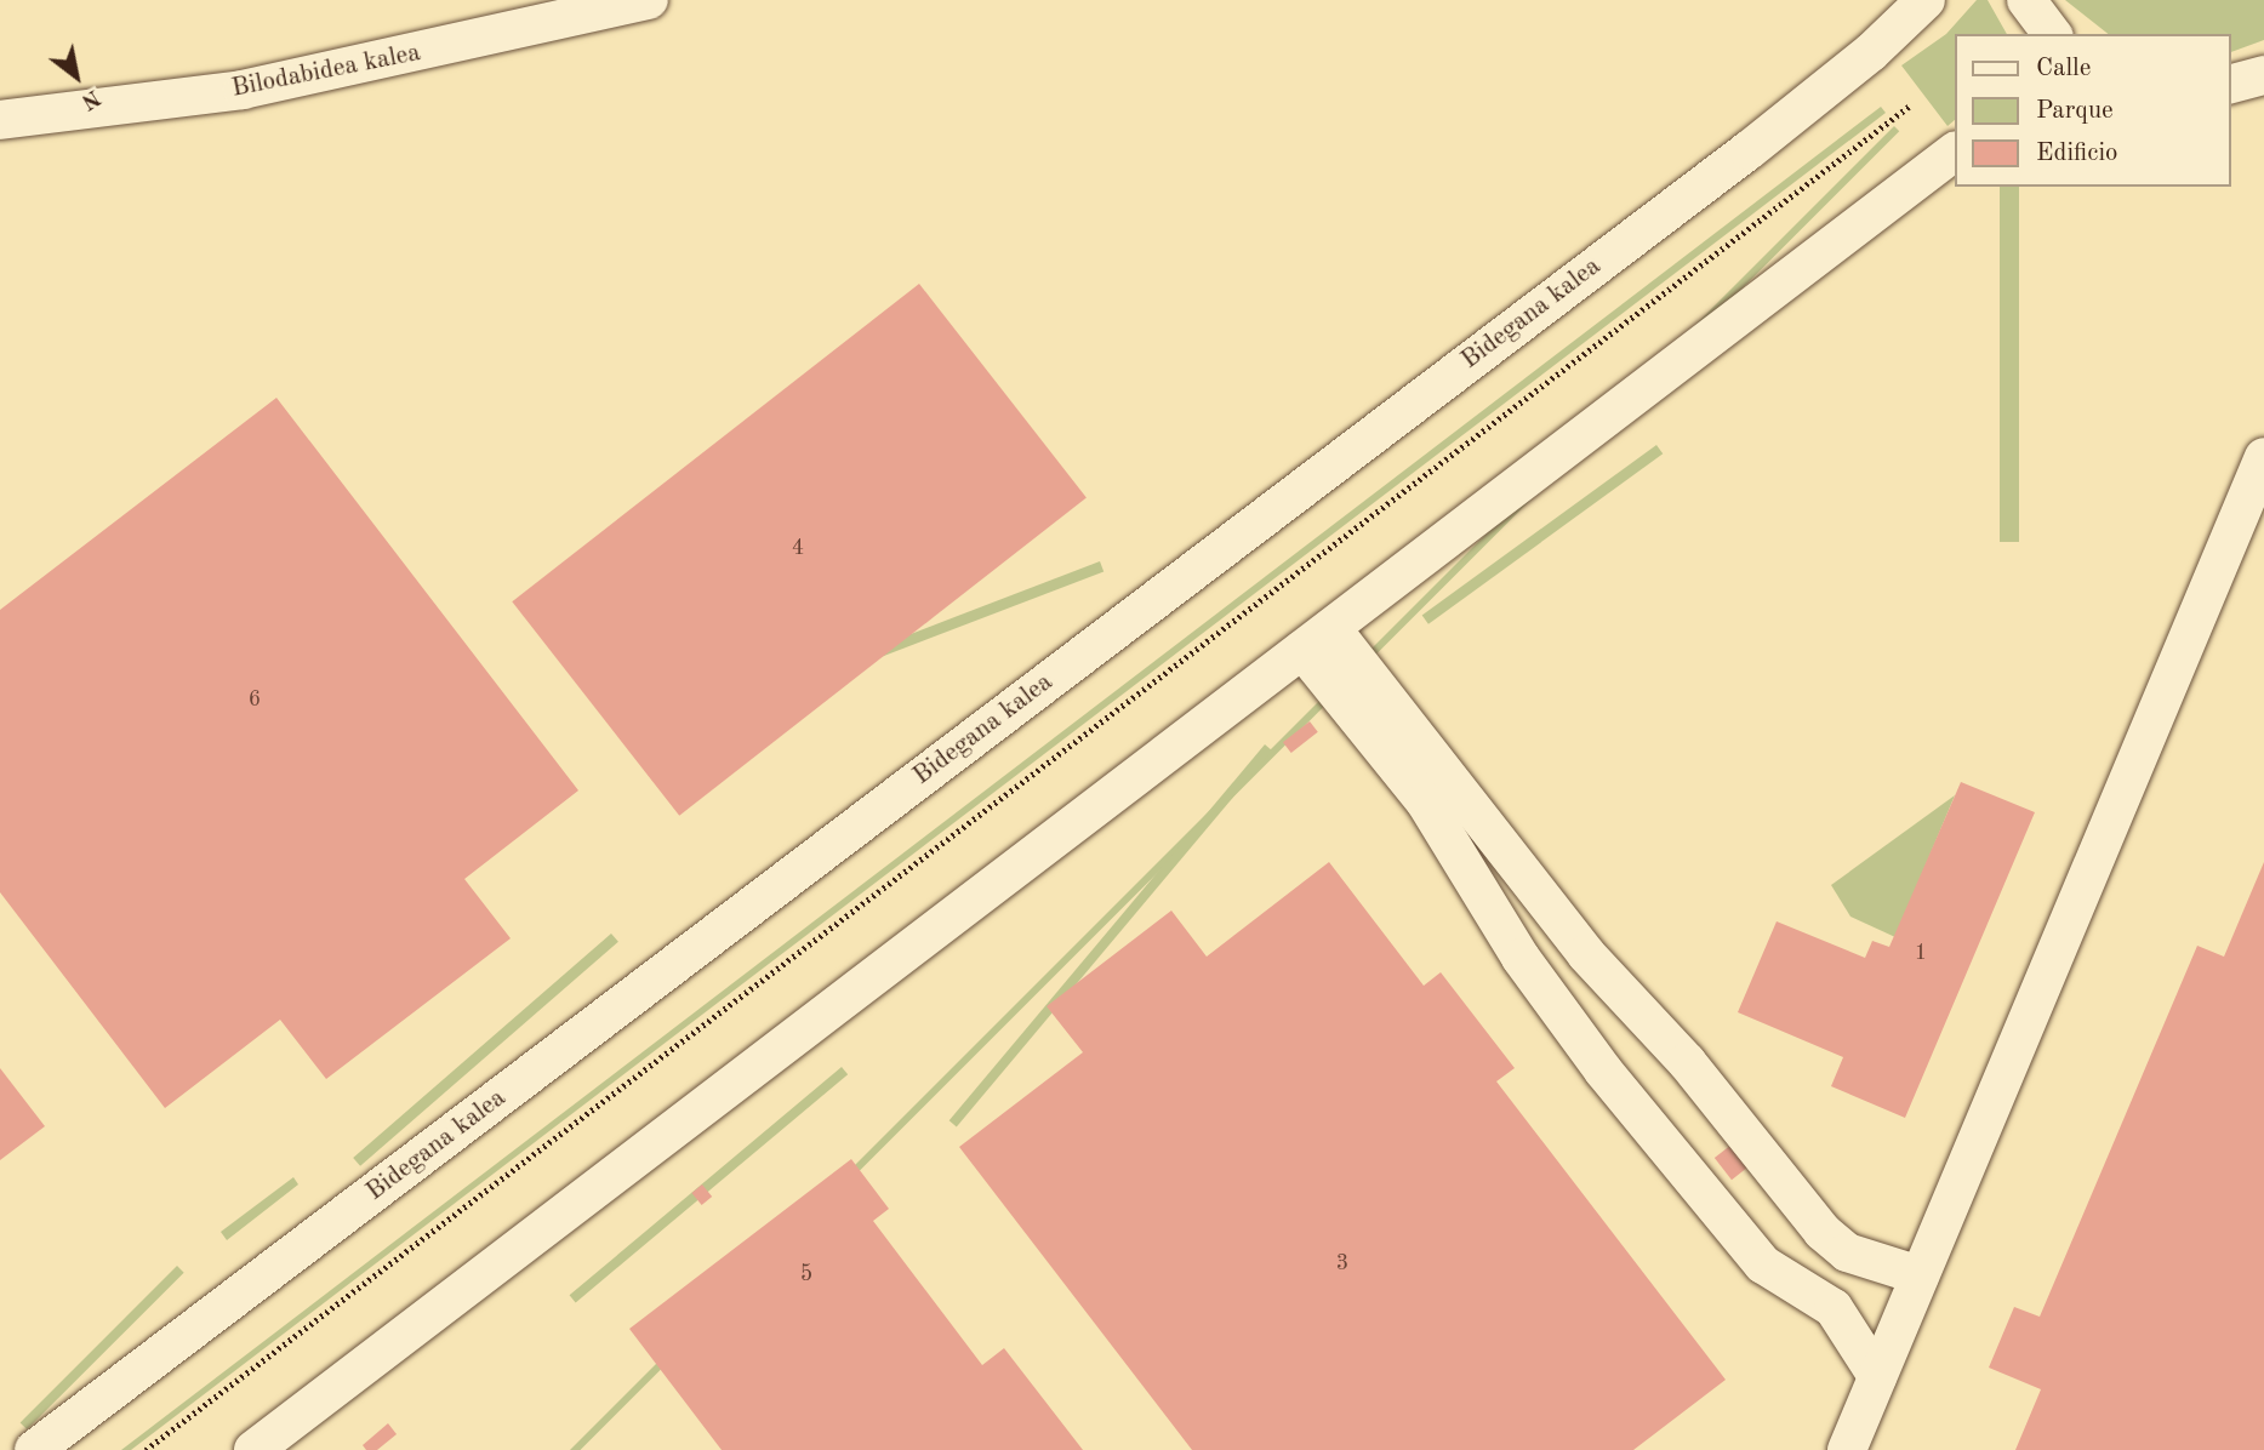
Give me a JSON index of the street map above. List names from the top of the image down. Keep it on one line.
{"streets":{"street":["Bilodabidea kalea","Bidegana kalea"]},"house_numbers":["4","6","1","3","5"],"legend":["Calle","Parque","Edificio"],"north":"bottom right"}
